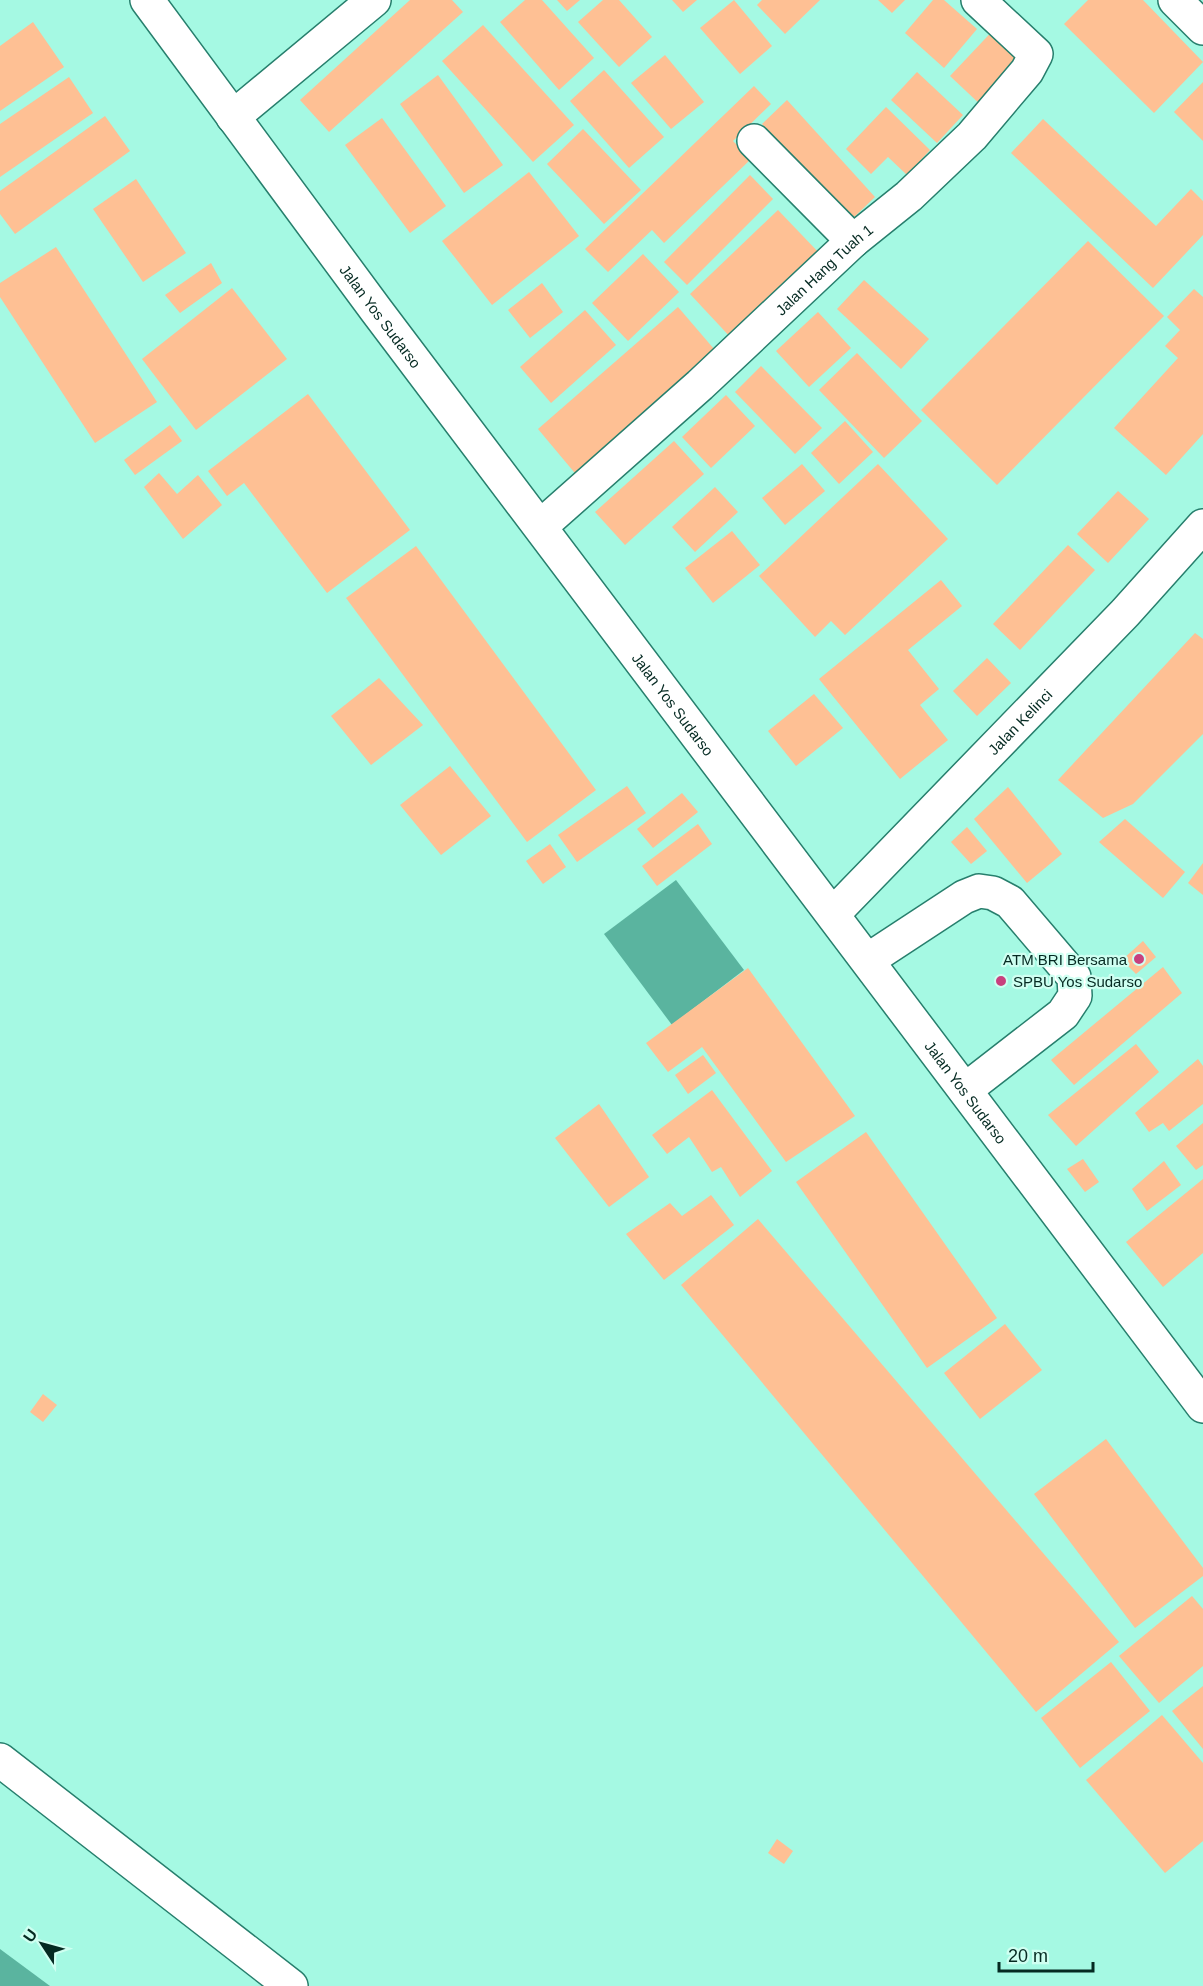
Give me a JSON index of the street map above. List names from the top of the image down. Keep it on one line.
{"streets":{"main road":["Jalan Hang Tuah 1","Jalan Yos Sudarso","Jalan Kelinci"]},"crossings":[["Jalan Hang Tuah 1","Jalan Yos Sudarso"],["Jalan Yos Sudarso","Jalan Kelinci"]],"places":["ATM BRI Bersama","SPBU Yos Sudarso"],"scale_bar":"20 m","north":"top left"}
